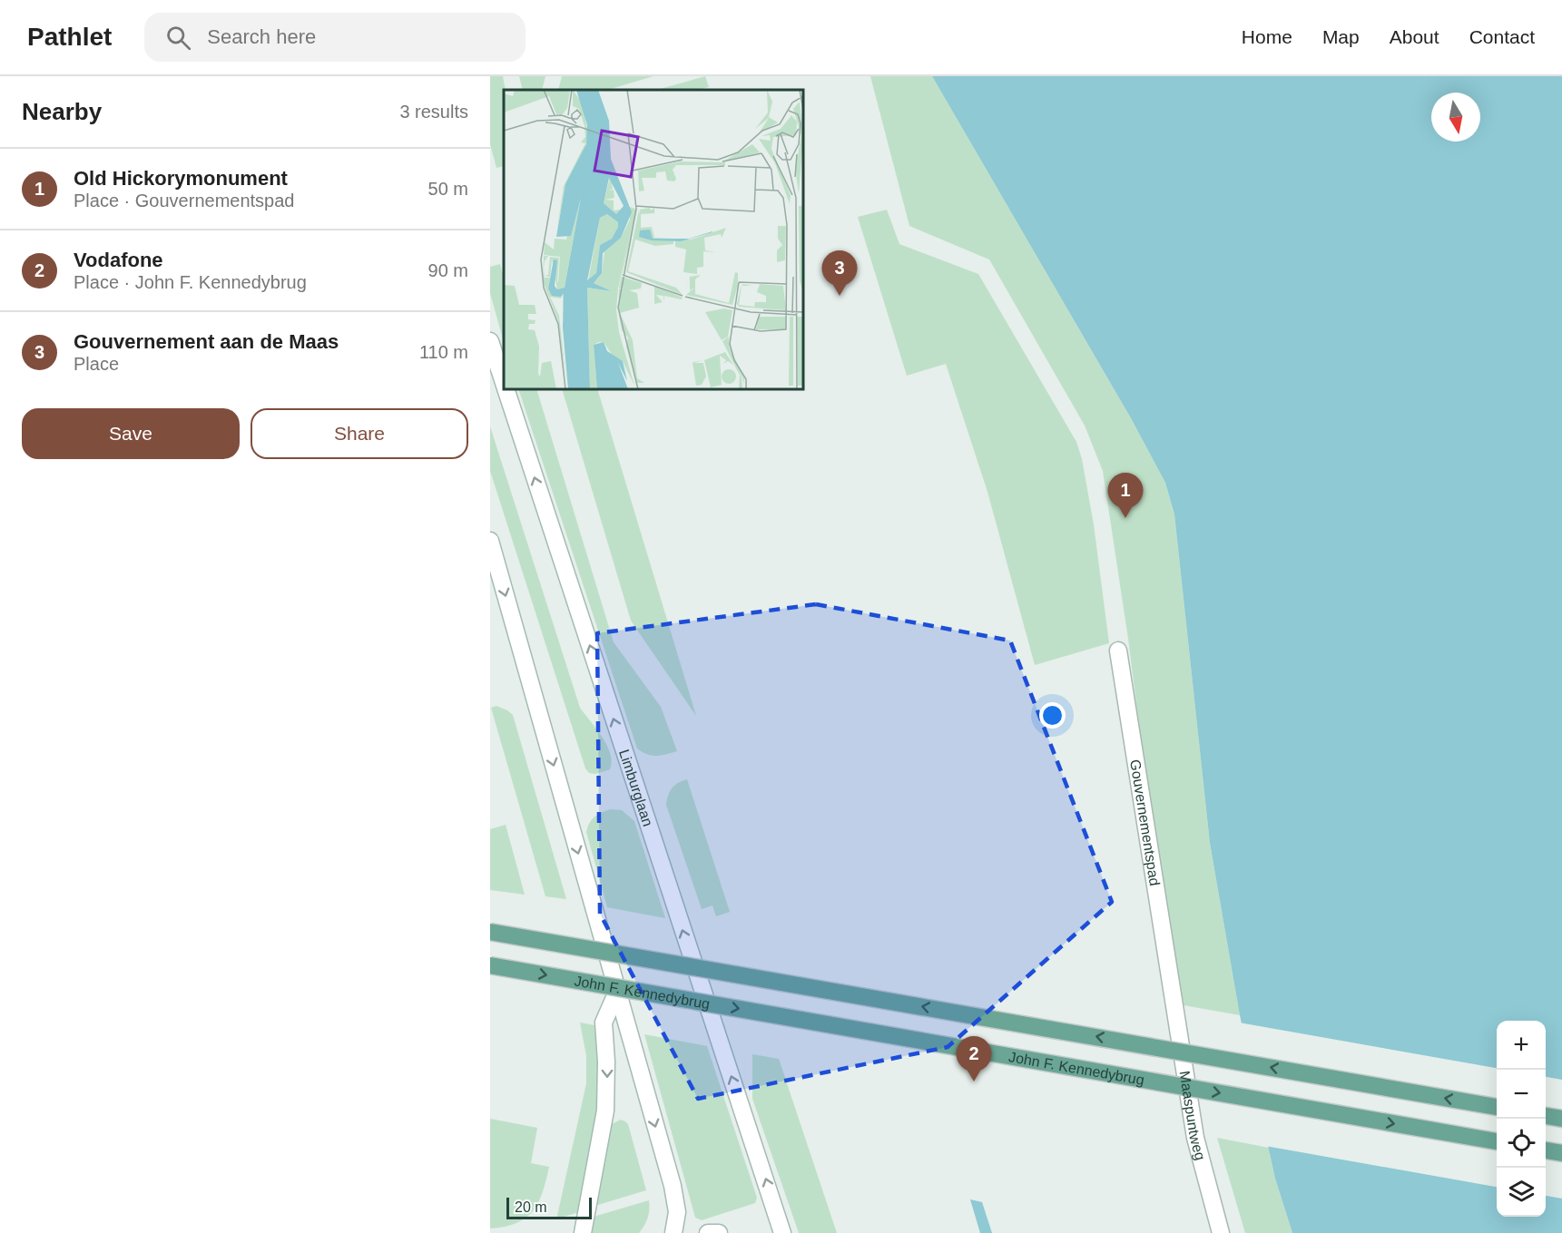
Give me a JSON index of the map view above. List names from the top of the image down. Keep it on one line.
{"streets":{"main road":["Limburglaan","Gouvernementspad","John F. Kennedybrug","Maaspuntweg"]},"crossings":[["Gouvernementspad","Maaspuntweg"]],"scale_bar":"20 m","north":"bottom","page":{"header":"Pathlet","search":"Search here","nav":["Home","Map","About","Contact"],"heading":["Nearby","3 results"],"list":[{"mark":"1","name":"Old Hickorymonument","note":"Place · Gouvernementspad","value":"50 m"},{"mark":"2","name":"Vodafone","note":"Place · John F. Kennedybrug","value":"90 m"},{"mark":"3","name":"Gouvernement aan de Maas","note":"Place","value":"110 m"}],"pins":["3","1","2"],"buttons":["Save","Share"],"map_buttons":["+","−"],"scale":"20 m"}}
